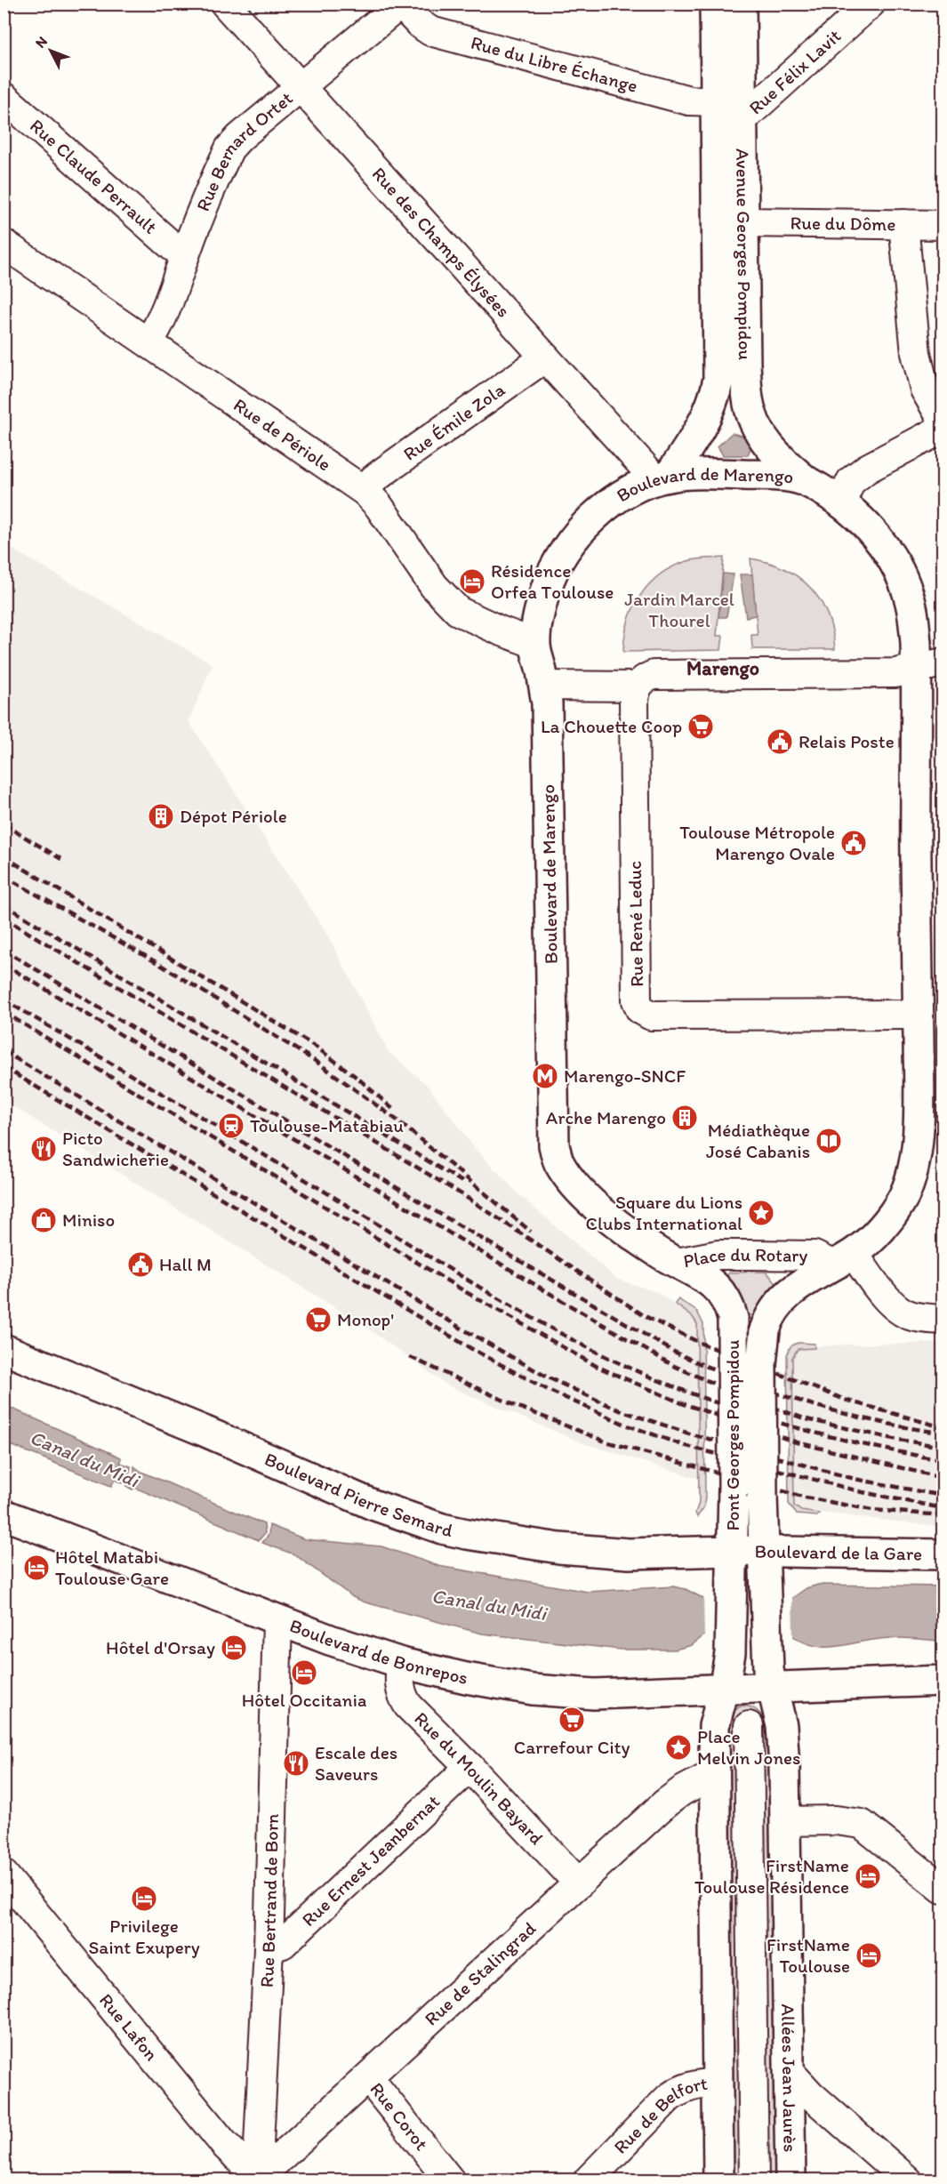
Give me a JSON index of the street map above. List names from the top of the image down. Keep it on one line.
{"streets":{"main road":["Avenue Georges Pompidou","Boulevard de Marengo","Place du Rotary","Pont Georges Pompidou","Boulevard Pierre Semard","Boulevard de la Gare","Boulevard de Bonrepos","Allées Jean Jaurès"],"street":["Rue du Libre Échange","Rue Félix Lavit","Rue Bernard Ortet","Rue Claude Perrault","Rue du Dôme","Rue des Champs Élysées","Rue Émile Zola","Rue de Périole","Rue René Leduc","Rue du Moulin Bayard","Rue Ernest Jeanbernat","Rue Bertrand de Born","Rue de Stalingrad","Rue Lafon","Rue Corot","Rue de Belfort"]},"crossings":[["Rue du Libre Échange","Rue Bernard Ortet"],["Rue du Libre Échange","Avenue Georges Pompidou"],["Rue Félix Lavit","Avenue Georges Pompidou"],["Rue Bernard Ortet","Rue Claude Perrault"],["Rue Bernard Ortet","Rue des Champs Élysées"],["Rue Bernard Ortet","Rue de Périole"],["Rue du Dôme","Avenue Georges Pompidou"],["Rue des Champs Élysées","Avenue Georges Pompidou"],["Rue des Champs Élysées","Rue Émile Zola"],["Rue des Champs Élysées","Boulevard de Marengo"],["Avenue Georges Pompidou","Boulevard de Marengo"],["Rue Émile Zola","Rue de Périole"],["Rue de Périole","Boulevard de Marengo"],["Boulevard de Marengo","Rue René Leduc"],["Boulevard de Marengo","Place du Rotary"],["Boulevard de Marengo","Pont Georges Pompidou"],["Place du Rotary","Pont Georges Pompidou"],["Pont Georges Pompidou","Boulevard Pierre Semard"],["Pont Georges Pompidou","Boulevard de la Gare"],["Pont Georges Pompidou","Boulevard de Bonrepos"],["Pont Georges Pompidou","Allées Jean Jaurès"],["Boulevard Pierre Semard","Boulevard de la Gare"],["Boulevard de Bonrepos","Rue du Moulin Bayard"],["Boulevard de Bonrepos","Rue Bertrand de Born"],["Boulevard de Bonrepos","Allées Jean Jaurès"],["Rue du Moulin Bayard","Rue Ernest Jeanbernat"],["Rue du Moulin Bayard","Rue de Stalingrad"],["Rue Ernest Jeanbernat","Rue Bertrand de Born"],["Rue Bertrand de Born","Rue de Stalingrad"],["Rue Bertrand de Born","Rue Lafon"],["Rue de Stalingrad","Rue Lafon"],["Rue de Stalingrad","Rue Corot"]],"districts":["Marengo"],"water":["Canal du Midi"],"parks":["Jardin Marcel Thourel"],"places":{"hotel":["Résidence Orfea Toulouse","Hôtel Matabi Toulouse Gare","Hôtel d'Orsay","Hôtel Occitania","FirstName Toulouse Résidence","Privilege Saint Exupery","FirstName Toulouse"],"supermarket":["La Chouette Coop","Monop'","Carrefour City"],"public building":["Relais Poste","Toulouse Métropole Marengo Ovale","Hall M"],"building":["Dépot Périole","Arche Marengo"],"metro station":["Marengo-SNCF"],"station":["Toulouse-Matabiau"],"library":["Médiathèque José Cabanis"],"restaurant":["Picto Sandwicherie","Escale des Saveurs"],"place":["Square du Lions Clubs International","Place Melvin Jones"],"shop":["Miniso"]},"north":"top left"}
